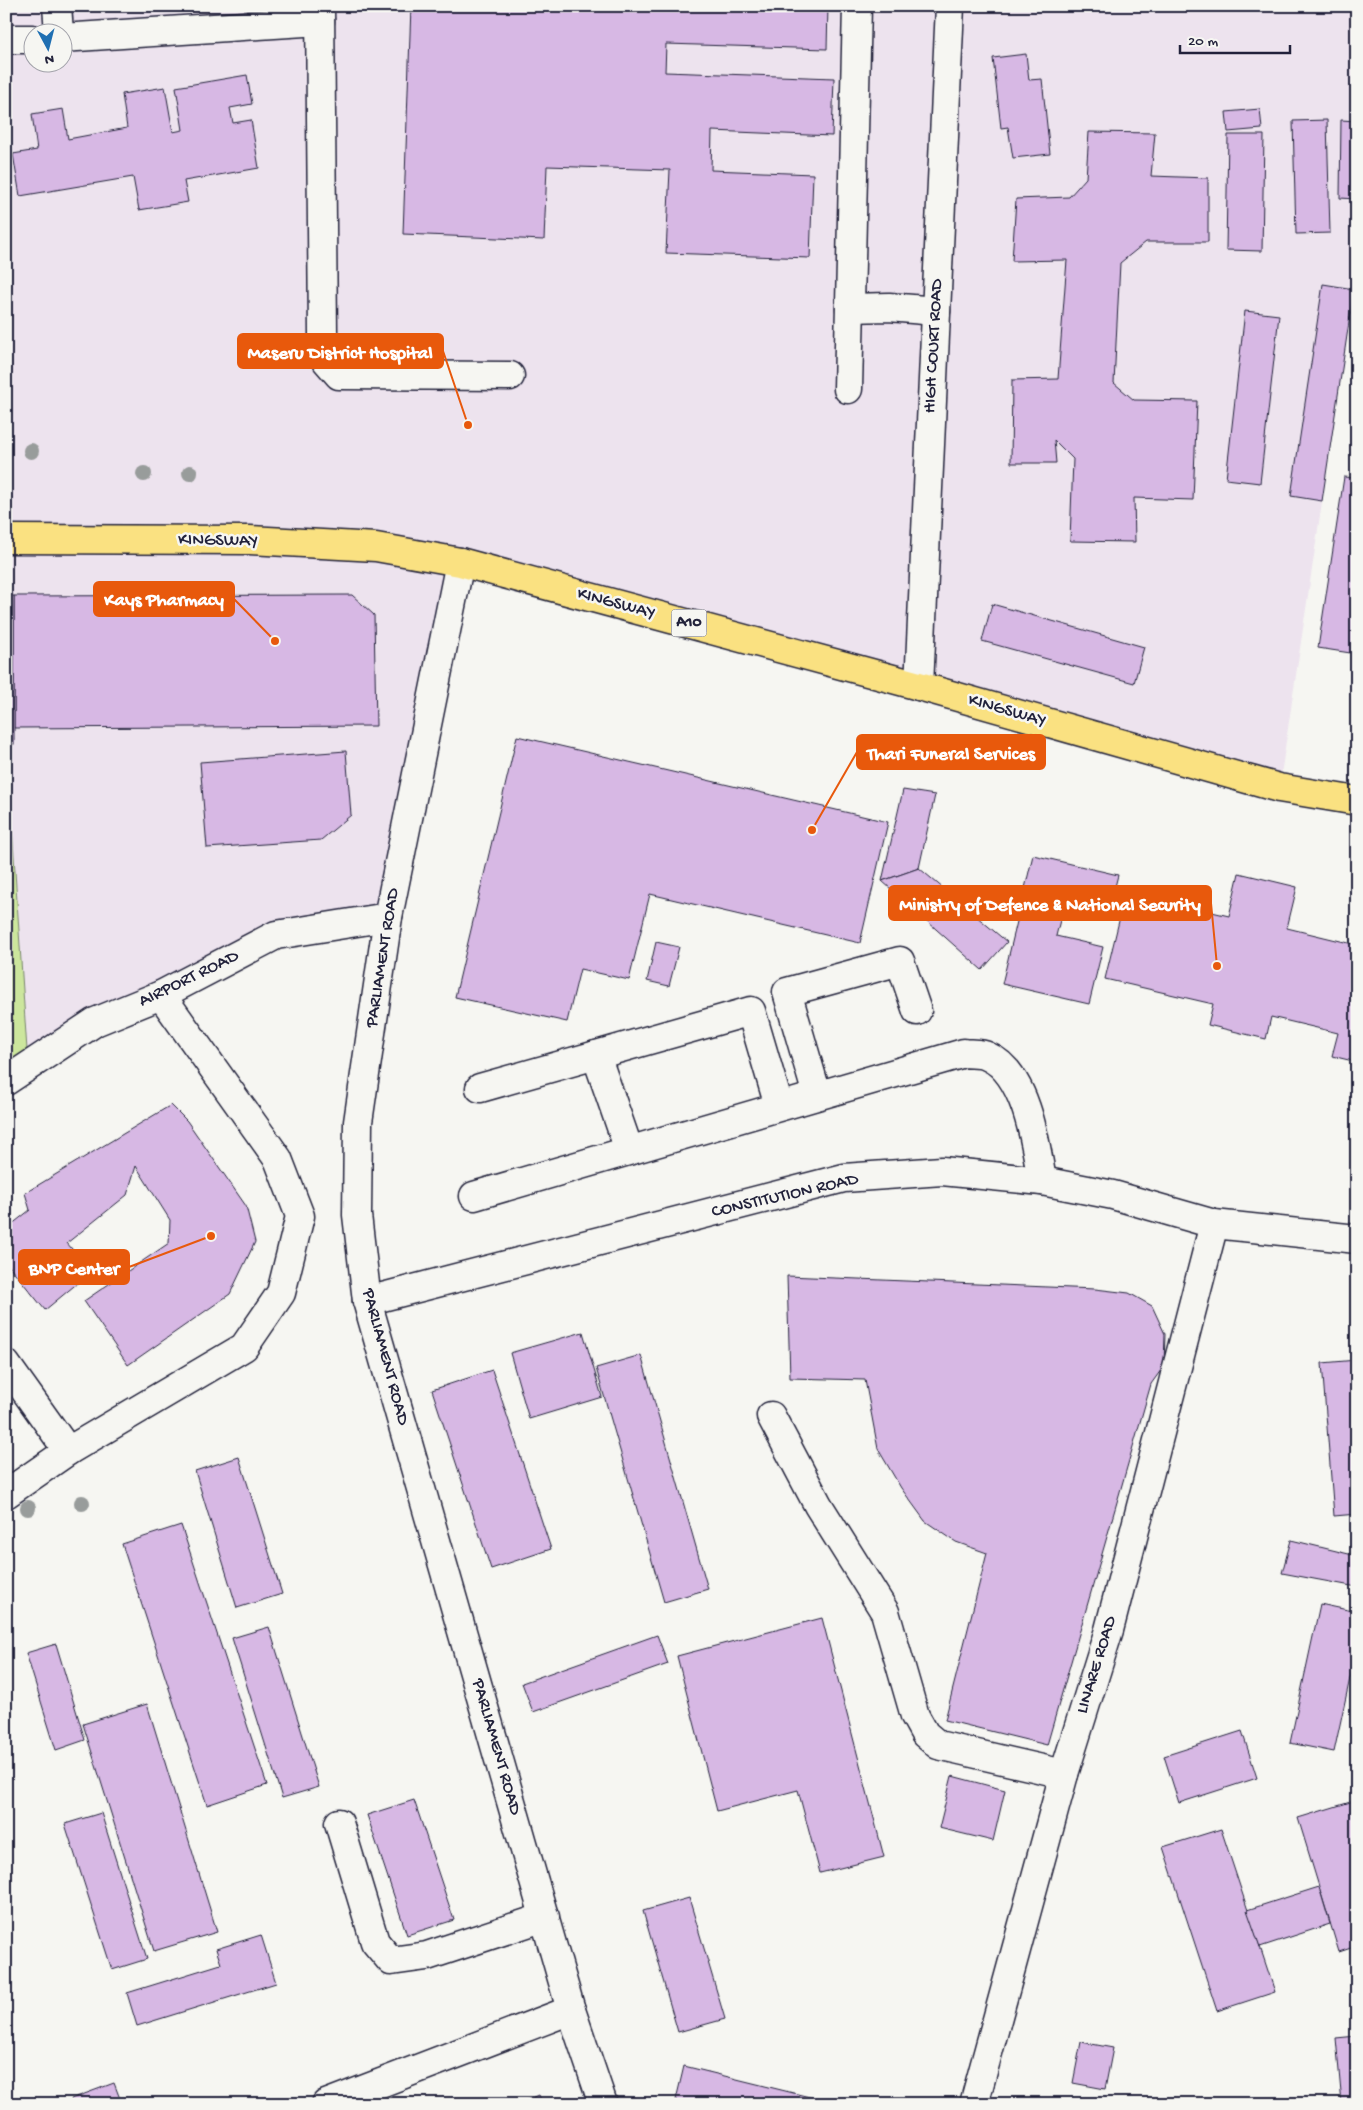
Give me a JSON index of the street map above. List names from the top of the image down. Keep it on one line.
{"streets":{"main road":["KINGSWAY","A10"],"street":["HIGH COURT ROAD","PARLIAMENT ROAD","AIRPORT ROAD","CONSTITUTION ROAD","LINARE ROAD"]},"crossings":[["HIGH COURT ROAD","KINGSWAY"],["KINGSWAY","PARLIAMENT ROAD"],["PARLIAMENT ROAD","AIRPORT ROAD"],["PARLIAMENT ROAD","CONSTITUTION ROAD"],["CONSTITUTION ROAD","LINARE ROAD"]],"places":["Maseru District Hospital","Kays Pharmacy","Thari Funeral Services","Ministry of Defence & National Security","BNP Center"],"scale_bar":"20 m","north":"bottom"}
